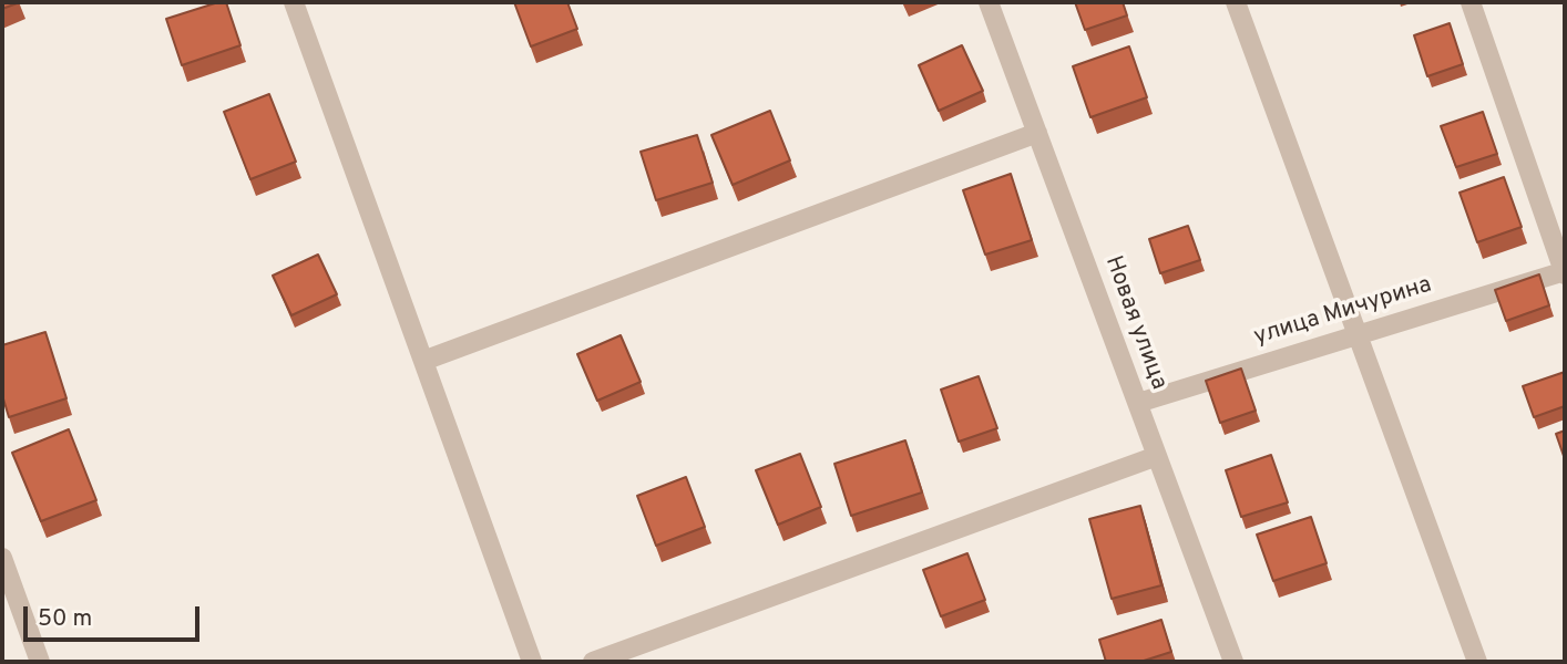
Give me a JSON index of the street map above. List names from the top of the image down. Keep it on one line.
{"streets":{"street":["улица Мичурина","Новая улица"]},"crossings":[["улица Мичурина","Новая улица"]],"scale_bar":"50 m"}
